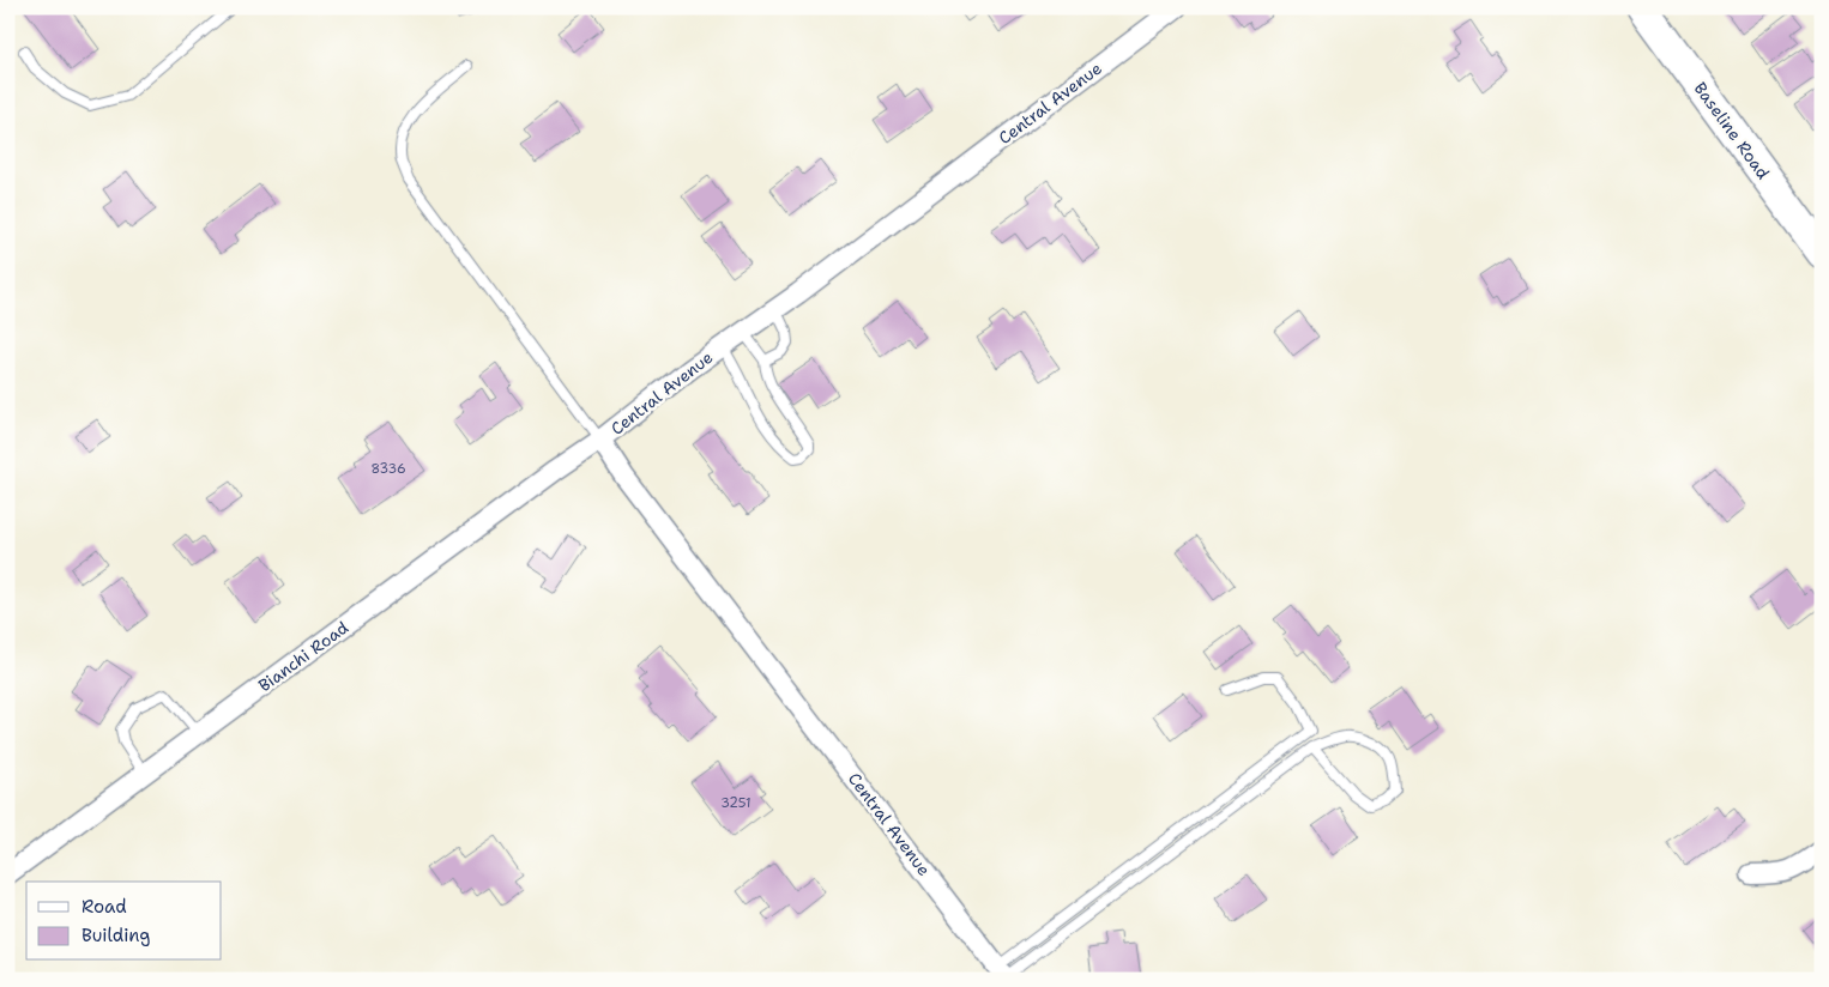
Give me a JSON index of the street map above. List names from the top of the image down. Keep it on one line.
{"streets":{"main road":["Baseline Road"],"street":["Central Avenue","Bianchi Road"]},"crossings":[["Central Avenue","Bianchi Road"]],"house_numbers":["8336","3251"],"legend":["Road","Building"]}
